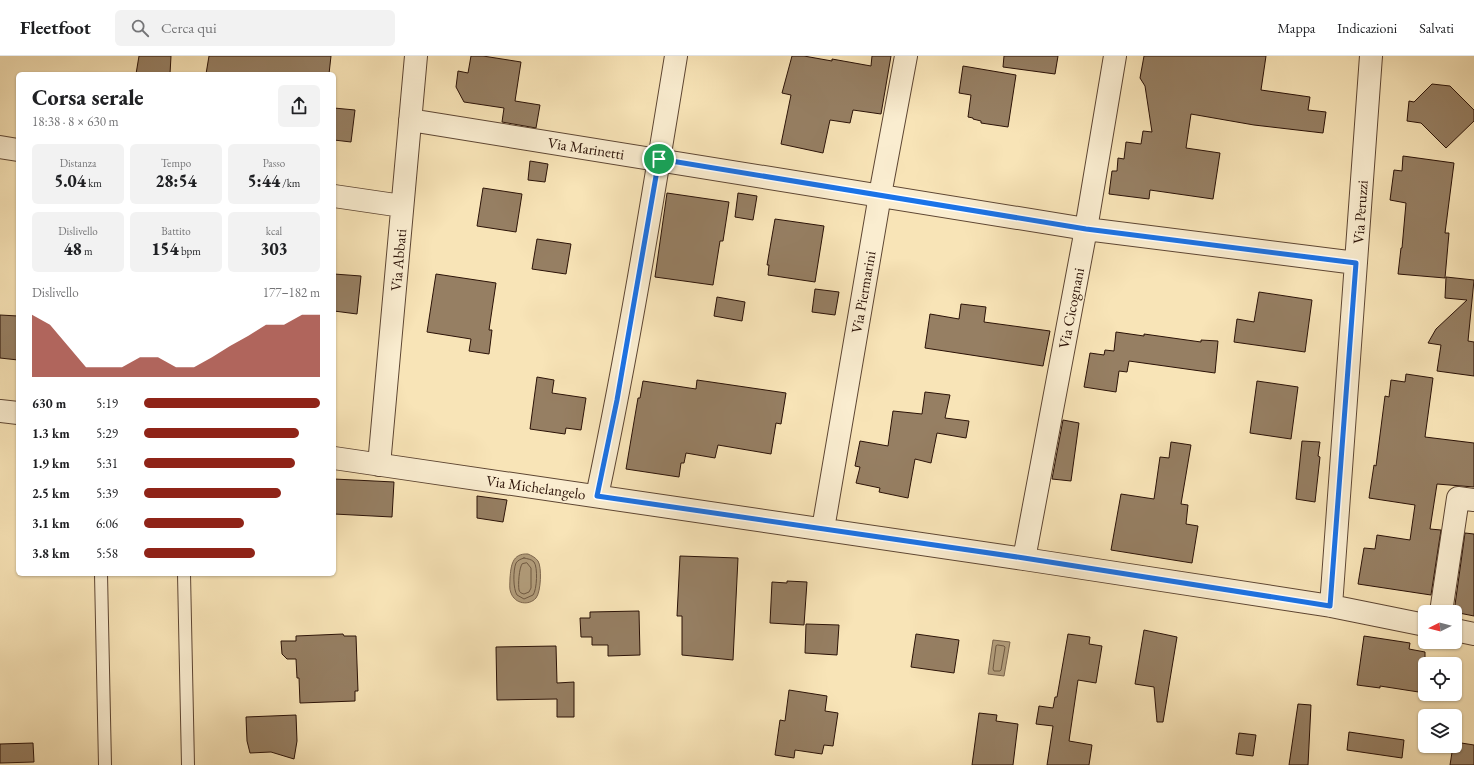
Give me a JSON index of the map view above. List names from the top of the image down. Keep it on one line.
{"streets":{"street":["Via Marinetti","Via Peruzzi","Via Abbati","Via Piermarini","Via Cicognani","Via Michelangelo"]},"crossings":[["Via Marinetti","Via Peruzzi"],["Via Marinetti","Via Abbati"],["Via Marinetti","Via Piermarini"],["Via Marinetti","Via Cicognani"],["Via Peruzzi","Via Michelangelo"],["Via Abbati","Via Michelangelo"],["Via Piermarini","Via Michelangelo"],["Via Cicognani","Via Michelangelo"]],"north":"left","page":{"header":"Fleetfoot","search":"Cerca qui","nav":["Mappa","Indicazioni","Salvati"],"heading":["Corsa serale","18:38 · 8 × 630 m"],"stats":[["Distanza","5.04 km"],["Tempo","28:54"],["Passo","5:44 /km"],["Dislivello","48 m"],["Battito","154 bpm"],["kcal","303"]],"chart":["Dislivello","177–182 m"],"list":[{"name":"630 m","note":"5:19"},{"name":"1.3 km","note":"5:29"},{"name":"1.9 km","note":"5:31"},{"name":"2.5 km","note":"5:39"},{"name":"3.1 km","note":"6:06"},{"name":"3.8 km","note":"5:58"}]}}
